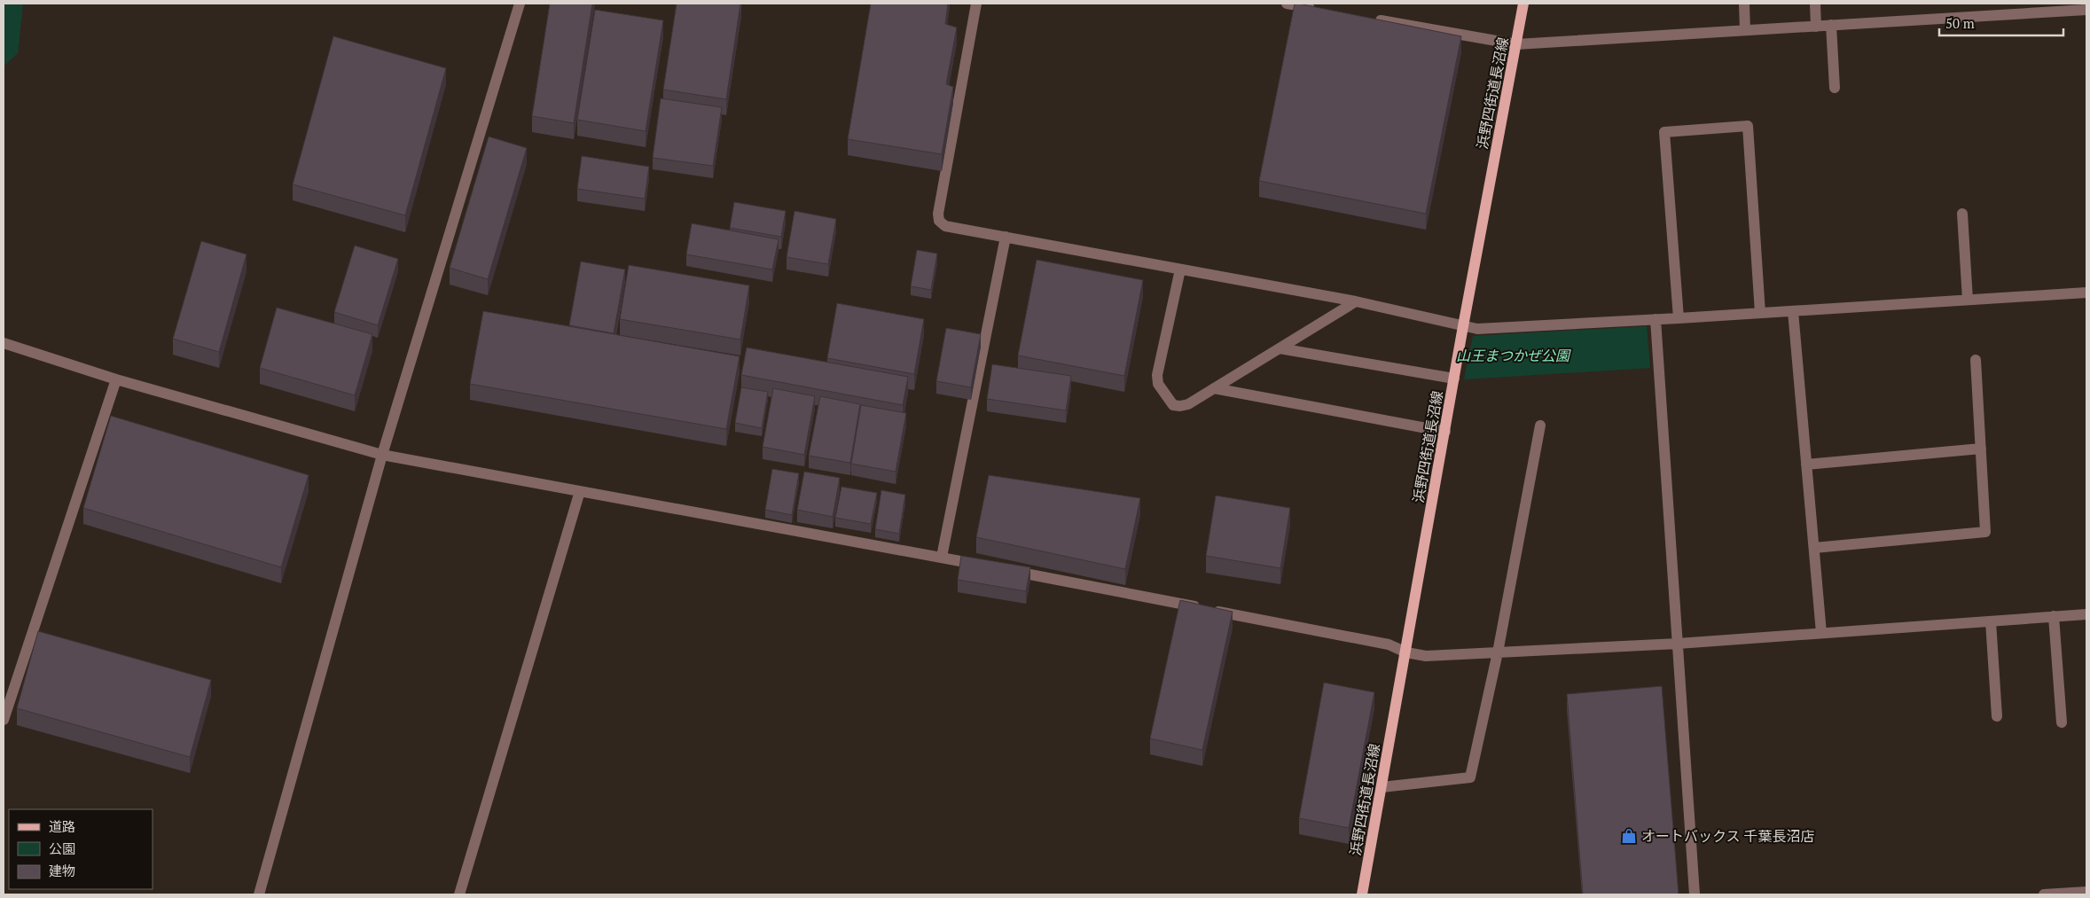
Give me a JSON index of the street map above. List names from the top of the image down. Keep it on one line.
{"streets":{"main road":["浜野四街道長沼線"]},"parks":["山王まつかぜ公園"],"places":{"shop":["オートバックス 千葉長沼店"]},"legend":["道路","公園","建物"],"scale_bar":"50 m"}
